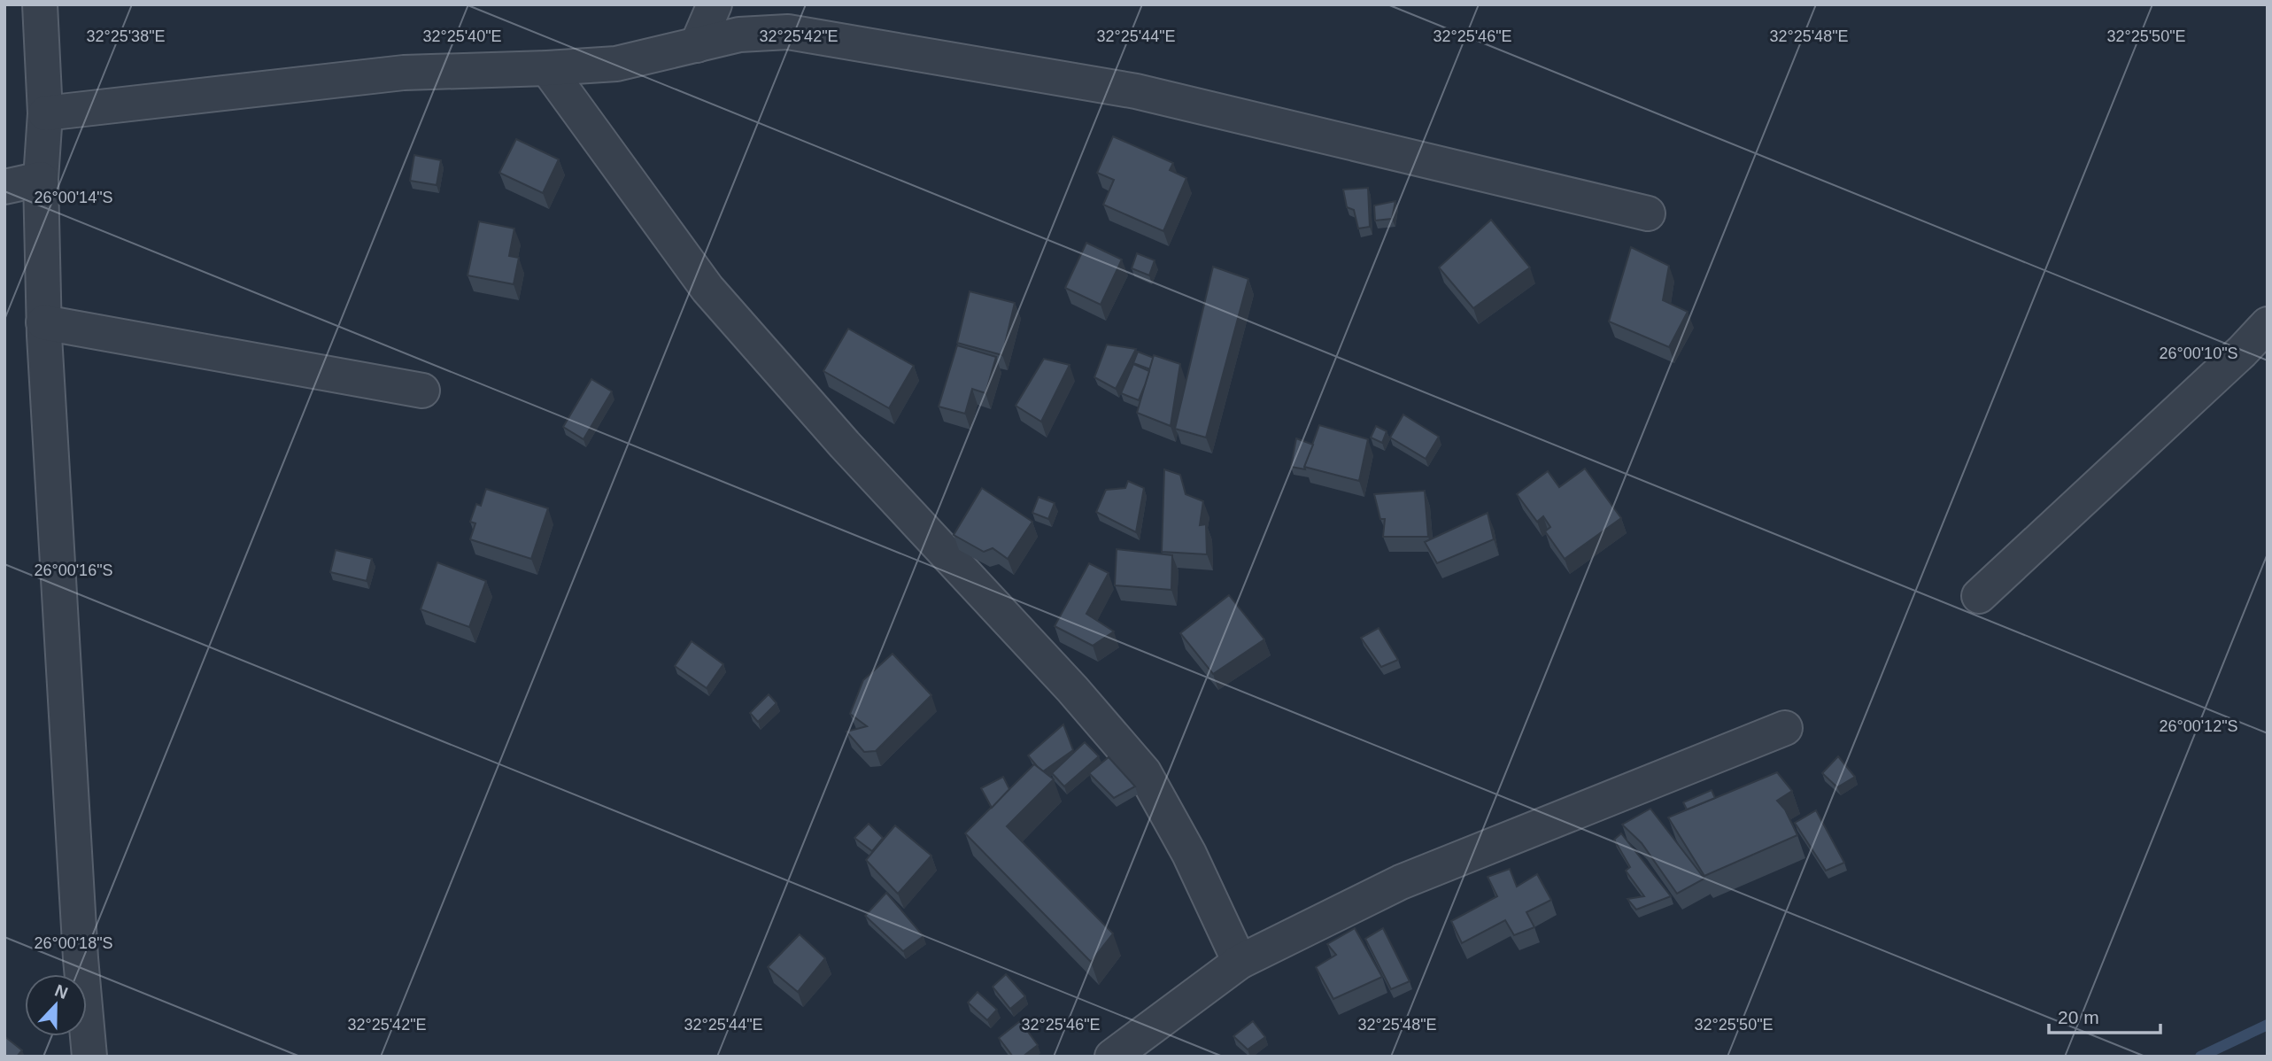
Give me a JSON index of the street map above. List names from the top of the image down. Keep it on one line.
{"scale_bar":"20 m","north":"top","coordinates":["32°25'38\"E","32°25'40\"E","32°25'42\"E","32°25'44\"E","32°25'46\"E","32°25'48\"E","32°25'50\"E","26°00'14\"S","26°00'10\"S","26°00'16\"S","26°00'12\"S","26°00'18\"S"]}
